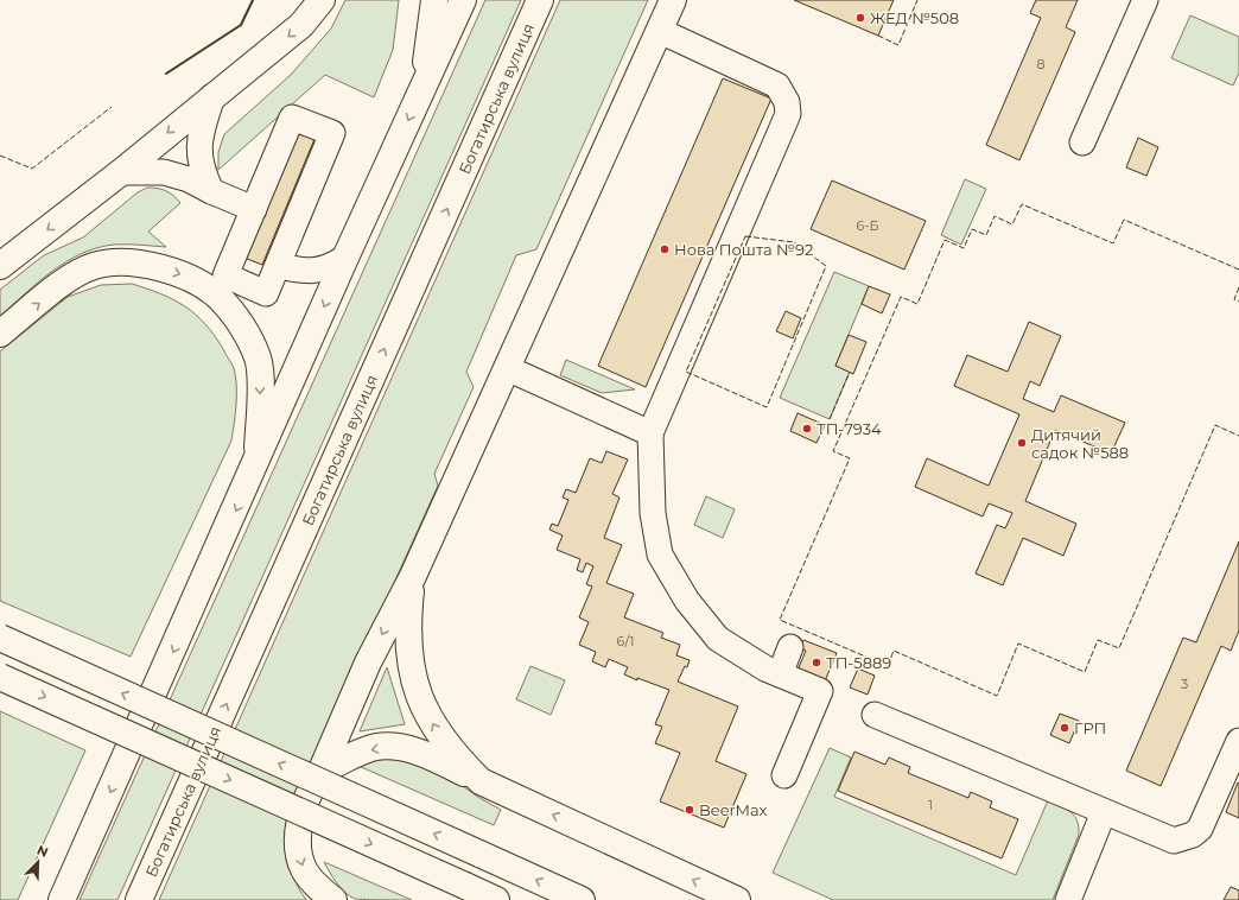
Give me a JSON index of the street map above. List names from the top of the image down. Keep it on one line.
{"streets":{"main road":["Богатирська вулиця"]},"places":["ЖЕД №508","Нова Пошта №92","ТП-7934","Дитячий садок №588","ТП-5889","ГРП","BeerMax"],"house_numbers":["8","6-Б","6/1","3","1"],"north":"top right"}
